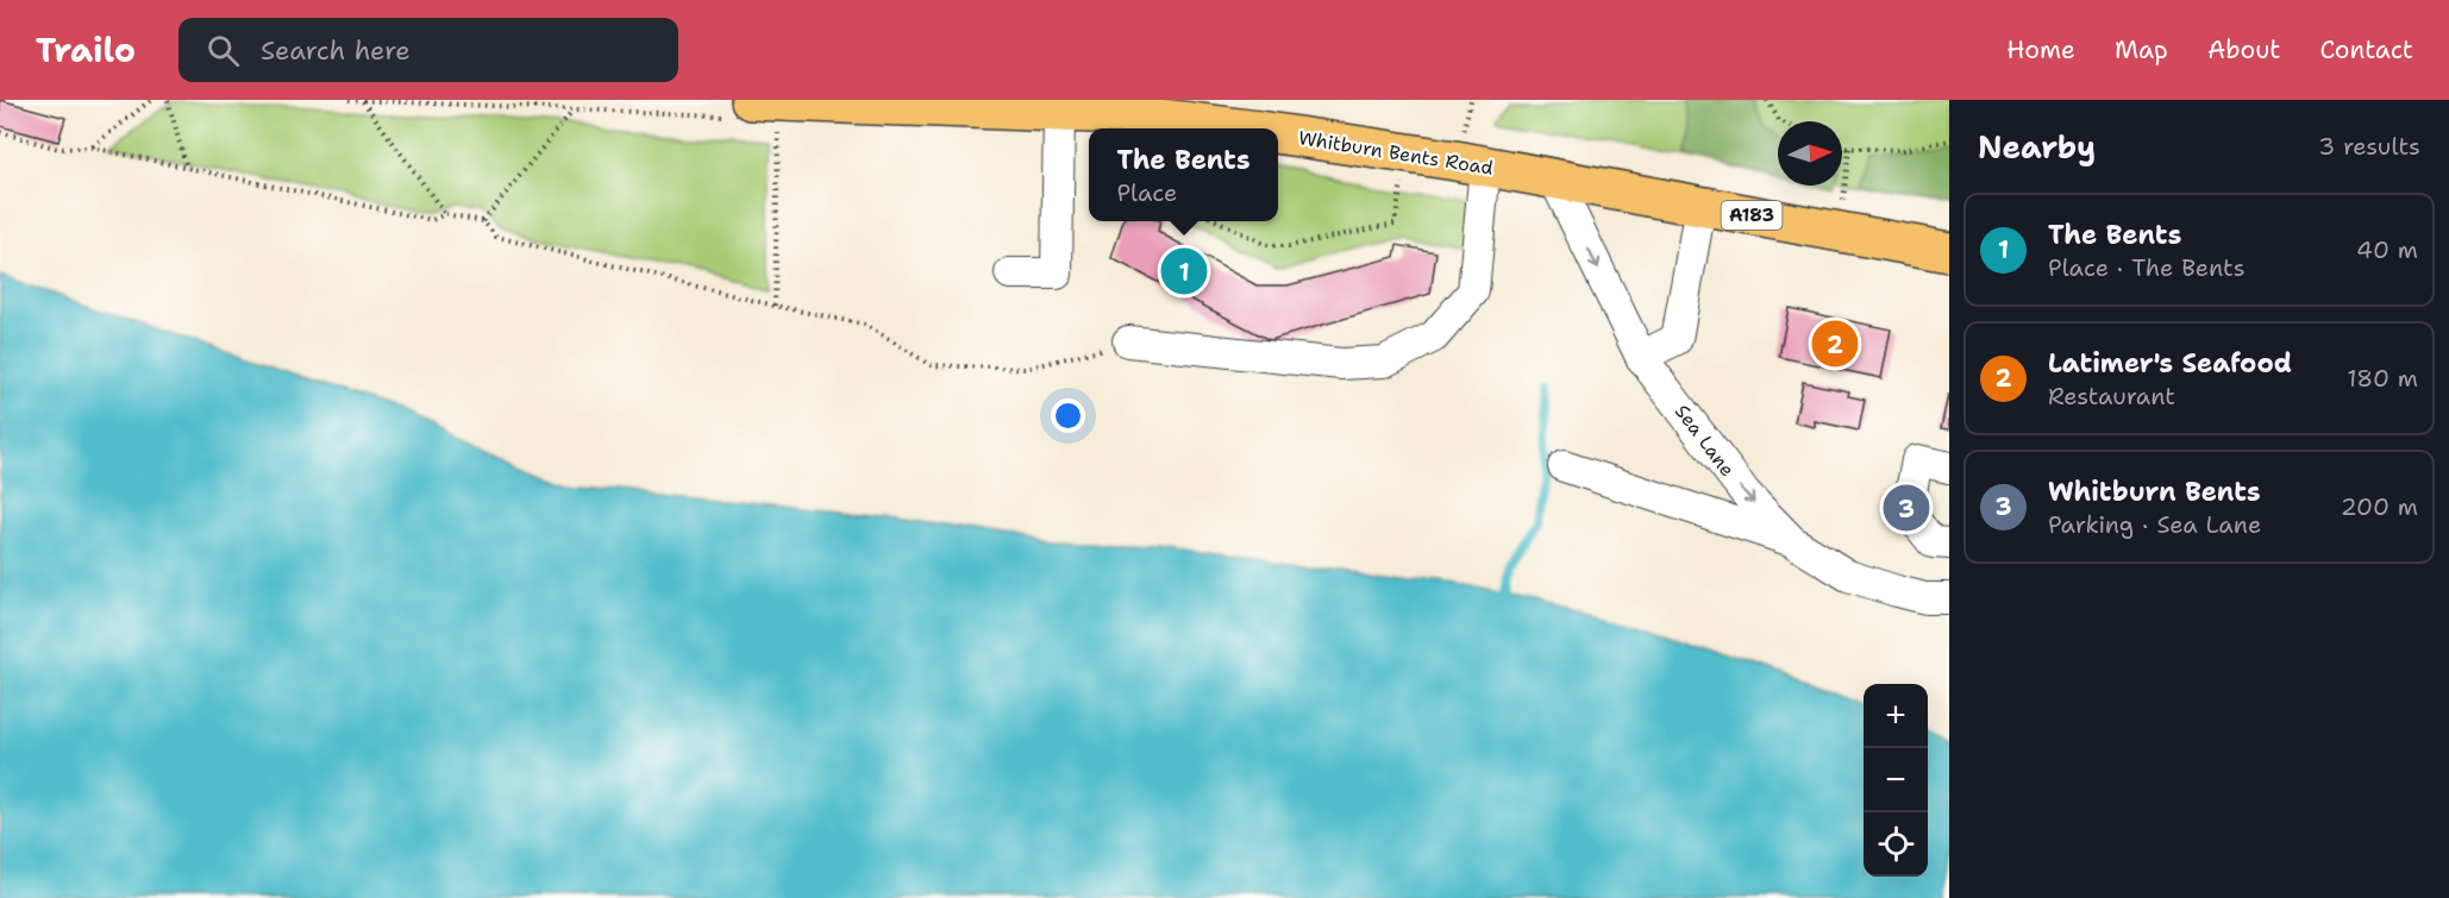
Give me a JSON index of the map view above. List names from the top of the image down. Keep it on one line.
{"streets":{"main road":["Whitburn Bents Road","A183"],"street":["Sea Lane"]},"crossings":[["Whitburn Bents Road","Sea Lane"]],"one_way":["Sea Lane"],"north":"right","page":{"header":"Trailo","search":"Search here","nav":["Home","Map","About","Contact"],"heading":["Nearby","3 results"],"popup":["The Bents","Place"],"list":[{"mark":"1","name":"The Bents","note":"Place · The Bents","value":"40 m"},{"mark":"2","name":"Latimer's Seafood","note":"Restaurant","value":"180 m"},{"mark":"3","name":"Whitburn Bents","note":"Parking · Sea Lane","value":"200 m"}],"pins":["1","2","3"],"map_buttons":["+","−"]}}
